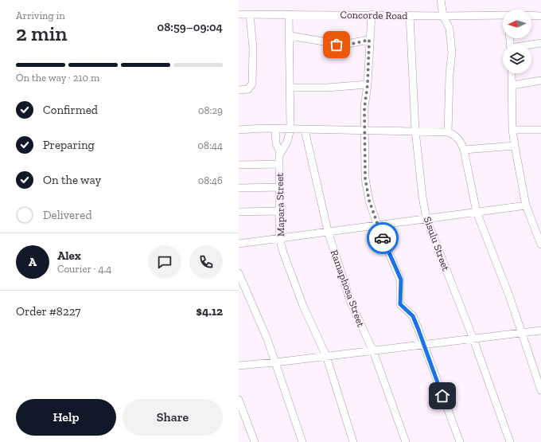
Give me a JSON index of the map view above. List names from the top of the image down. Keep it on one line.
{"streets":{"street":["Concorde Road","Mapara Street","Sisulu Street","Ramaphosa Street"]},"crossings":[["Concorde Road","Mapara Street"],["Concorde Road","Sisulu Street"]],"north":"left","page":{"heading":["2 min","Arriving in","08:59–09:04"],"panel":["Alex","Courier · 4.4","Order #8227","$4.12"],"bar":"On the way · 210 m","list":[["Confirmed","08:29"],["Preparing","08:44"],["On the way","08:46"],"Delivered"],"round":"A","buttons":["Help","Share"]}}
